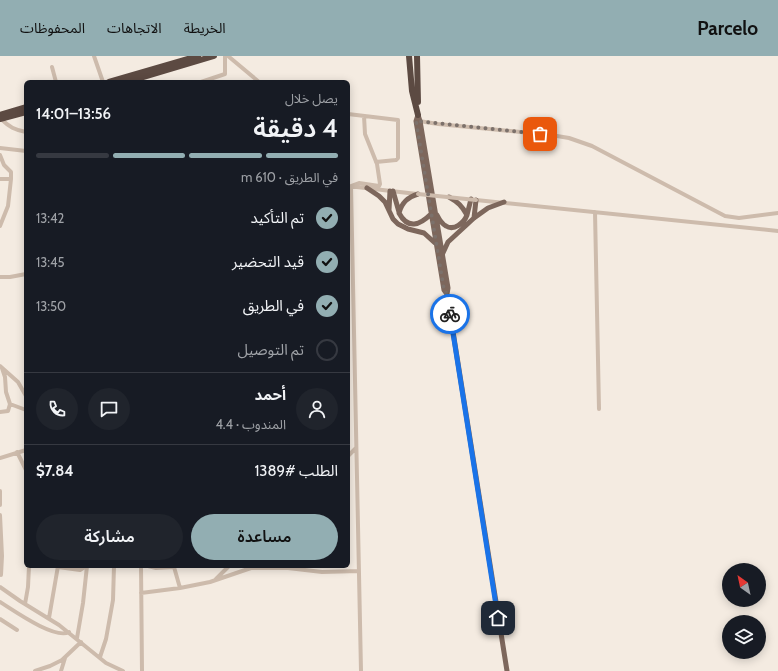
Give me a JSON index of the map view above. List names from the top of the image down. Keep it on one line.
{"north":"top left","page":{"header":"Parcelo","nav":["الخريطة","الاتجاهات","المحفوظات"],"heading":["4 دقيقة","يصل خلال","13:56–14:01"],"panel":["أحمد","المندوب · 4.4","الطلب #1389","$7.84"],"bar":"في الطريق · 610 m","list":[["تم التأكيد","13:42"],["قيد التحضير","13:45"],["في الطريق","13:50"],"تم التوصيل"],"buttons":["مساعدة","مشاركة"]}}
